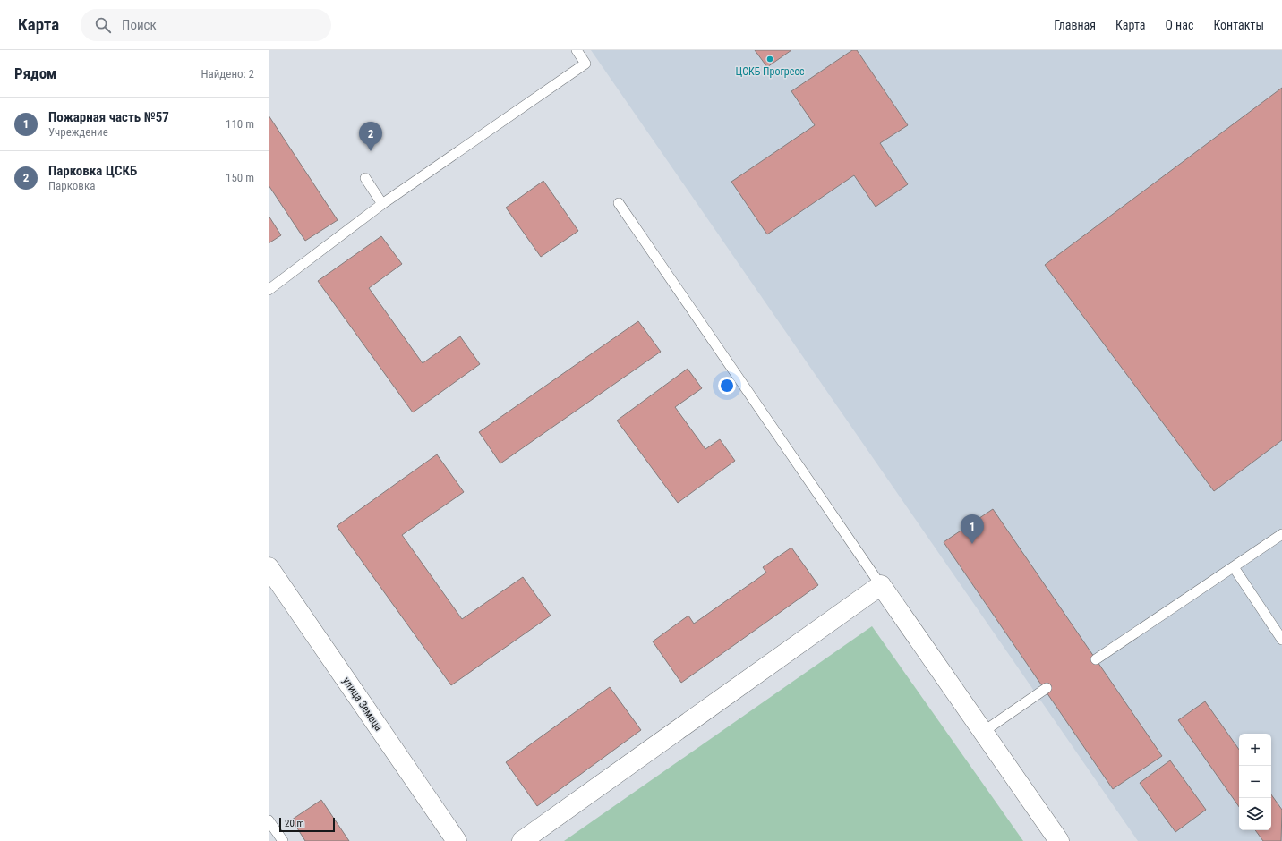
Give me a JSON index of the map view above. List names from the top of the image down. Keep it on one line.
{"streets":{"street":["улица Земеца"]},"places":["ЦСКБ Прогресс"],"scale_bar":"20 m","page":{"header":"Карта","search":"Поиск","nav":["Главная","Карта","О нас","Контакты"],"heading":["Рядом","Найдено: 2"],"list":[{"mark":"1","name":"Пожарная часть №57","note":"Учреждение","value":"110 m"},{"mark":"2","name":"Парковка ЦСКБ","note":"Парковка","value":"150 m"}],"pins":["2","1"],"map_buttons":["+","−"],"scale":"20 m"}}
